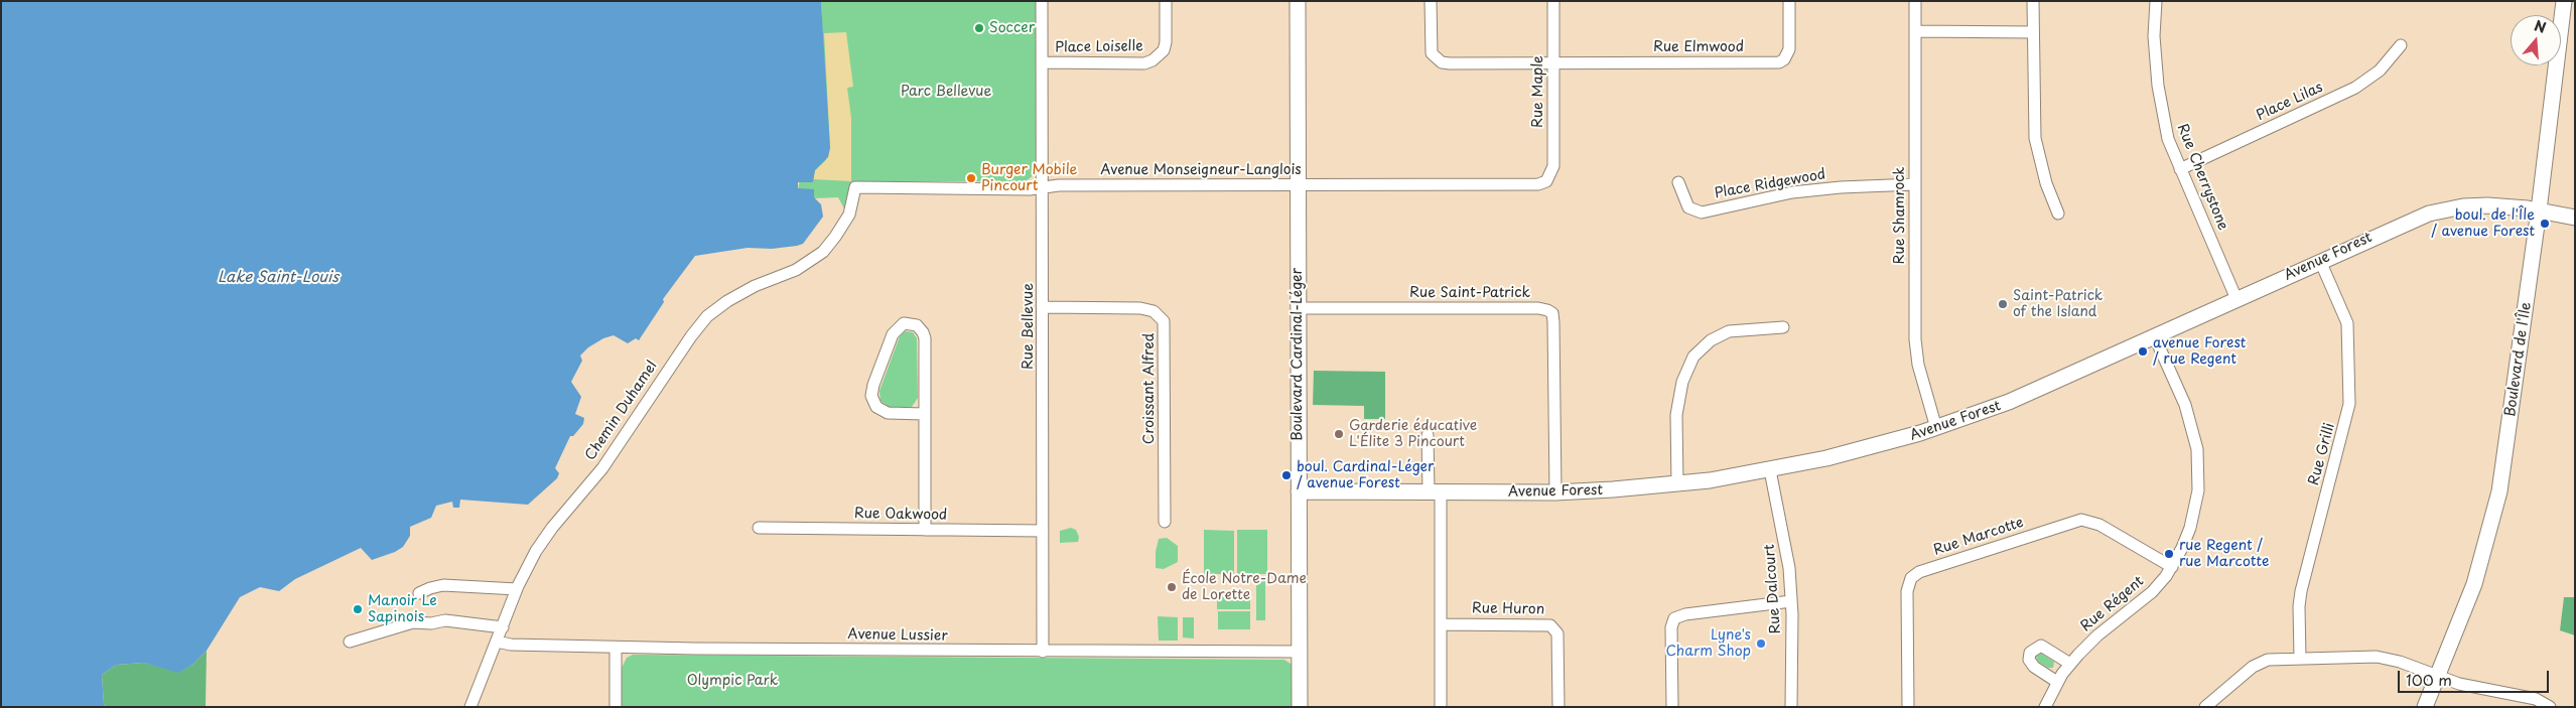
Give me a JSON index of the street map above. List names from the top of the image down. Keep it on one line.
{"streets":{"street":["Place Loiselle","Rue Elmwood","Rue Maple","Place Lilas","Avenue Monseigneur-Langlois","Rue Cherrystone","Place Ridgewood","Rue Shamrock","Avenue Forest","Rue Saint-Patrick","Rue Bellevue","Boulevard Cardinal-Léger","Boulevard de l'Île","Croissant Alfred","Chemin Duhamel","Rue Grilli","Rue Oakwood","Rue Marcotte","Rue Dalcourt","Rue Régent","Rue Huron","Avenue Lussier"]},"crossings":[["Place Loiselle","Rue Bellevue"],["Rue Elmwood","Rue Maple"],["Rue Maple","Avenue Monseigneur-Langlois"],["Place Lilas","Rue Cherrystone"],["Avenue Monseigneur-Langlois","Rue Bellevue"],["Avenue Monseigneur-Langlois","Boulevard Cardinal-Léger"],["Avenue Monseigneur-Langlois","Chemin Duhamel"],["Rue Cherrystone","Avenue Forest"],["Place Ridgewood","Rue Shamrock"],["Rue Shamrock","Avenue Forest"],["Avenue Forest","Rue Saint-Patrick"],["Avenue Forest","Boulevard Cardinal-Léger"],["Avenue Forest","Boulevard de l'Île"],["Avenue Forest","Rue Grilli"],["Avenue Forest","Rue Dalcourt"],["Avenue Forest","Rue Régent"],["Rue Saint-Patrick","Boulevard Cardinal-Léger"],["Rue Bellevue","Croissant Alfred"],["Rue Bellevue","Rue Oakwood"],["Rue Bellevue","Avenue Lussier"],["Boulevard Cardinal-Léger","Avenue Lussier"],["Chemin Duhamel","Avenue Lussier"],["Rue Marcotte","Rue Régent"]],"water":["Lake Saint-Louis"],"parks":["Parc Bellevue","Olympic Park"],"places":["Soccer","Burger Mobile Pincourt","boul. de l'Île / avenue Forest","Saint-Patrick of the Island","avenue Forest / rue Regent","Garderie éducative L'Élite 3 Pincourt","boul. Cardinal-Léger / avenue Forest","rue Regent / rue Marcotte","École Notre-Dame de Lorette","Manoir Le Sapinois","Lyne's Charm Shop"],"scale_bar":"100 m","north":"top"}
